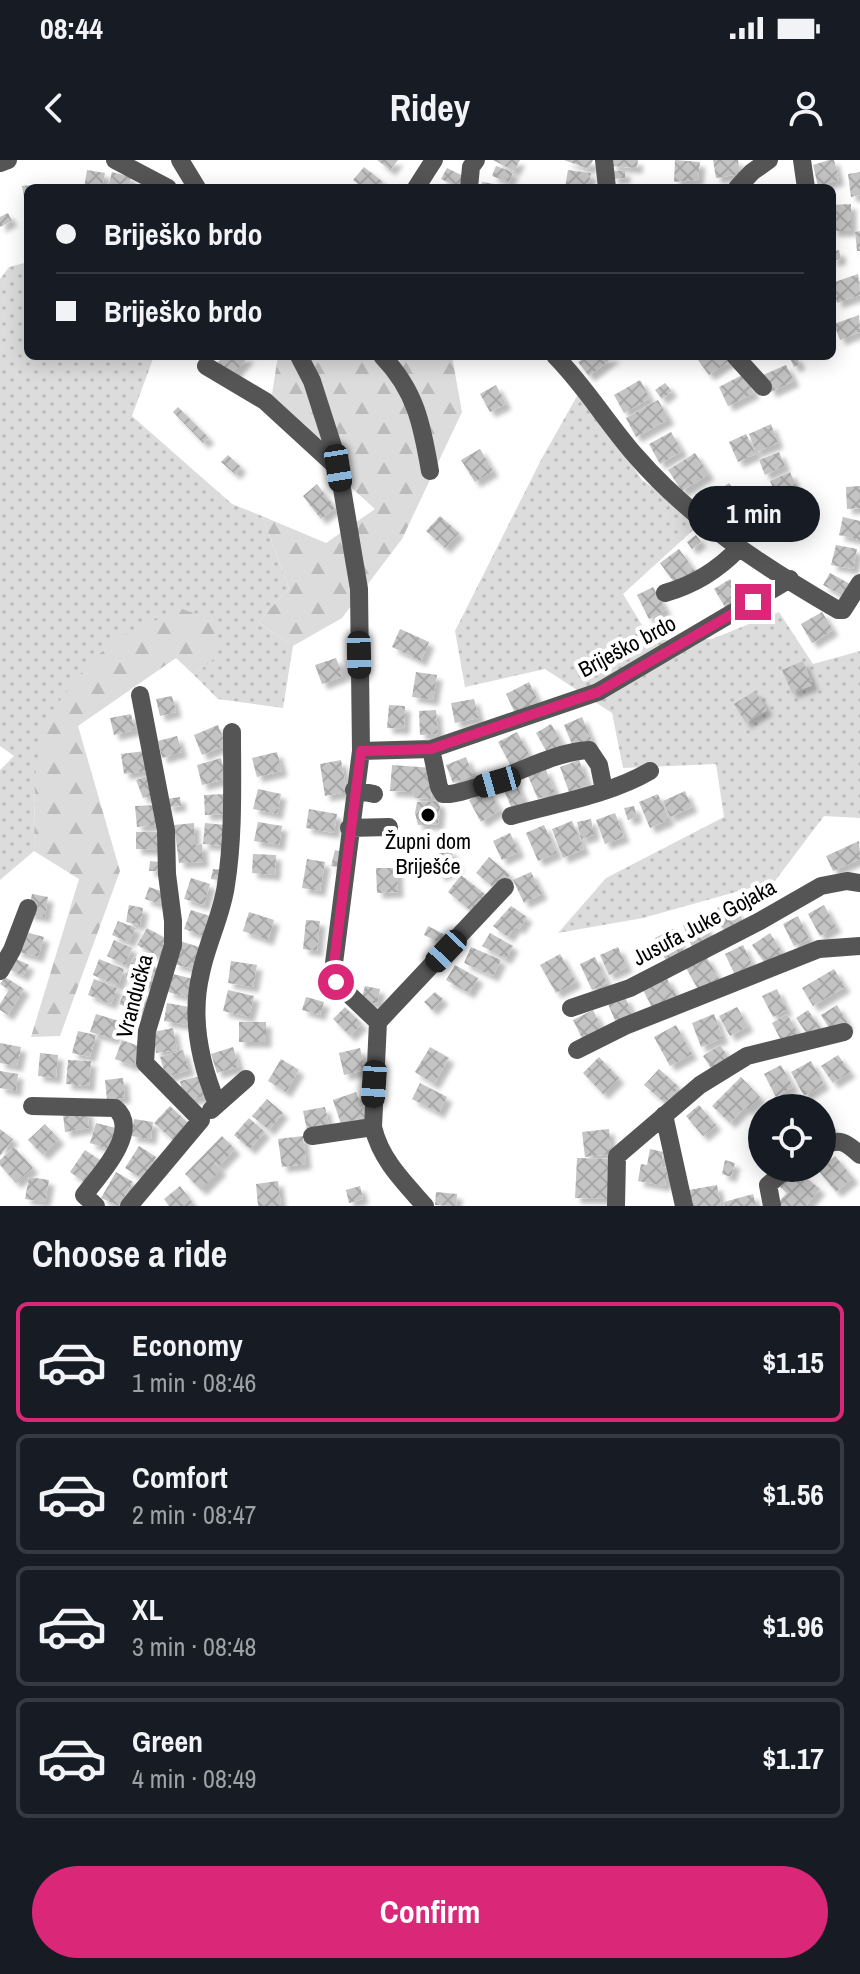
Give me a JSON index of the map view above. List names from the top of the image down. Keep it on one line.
{"streets":{"street":["Briješko brdo","Jusufa Juke Gojaka","Vrandučka"]},"places":["Župni dom Briješće"],"page":{"status":"08:44","header":"Ridey","banner":["Briješko brdo","Briješko brdo"],"bubble":"1 min","heading":"Choose a ride","list":[{"name":"Economy","note":"1 min · 08:46","value":"$1.15"},{"name":"Comfort","note":"2 min · 08:47","value":"$1.56"},{"name":"XL","note":"3 min · 08:48","value":"$1.96"},{"name":"Green","note":"4 min · 08:49","value":"$1.17"}],"buttons":"Confirm"}}
